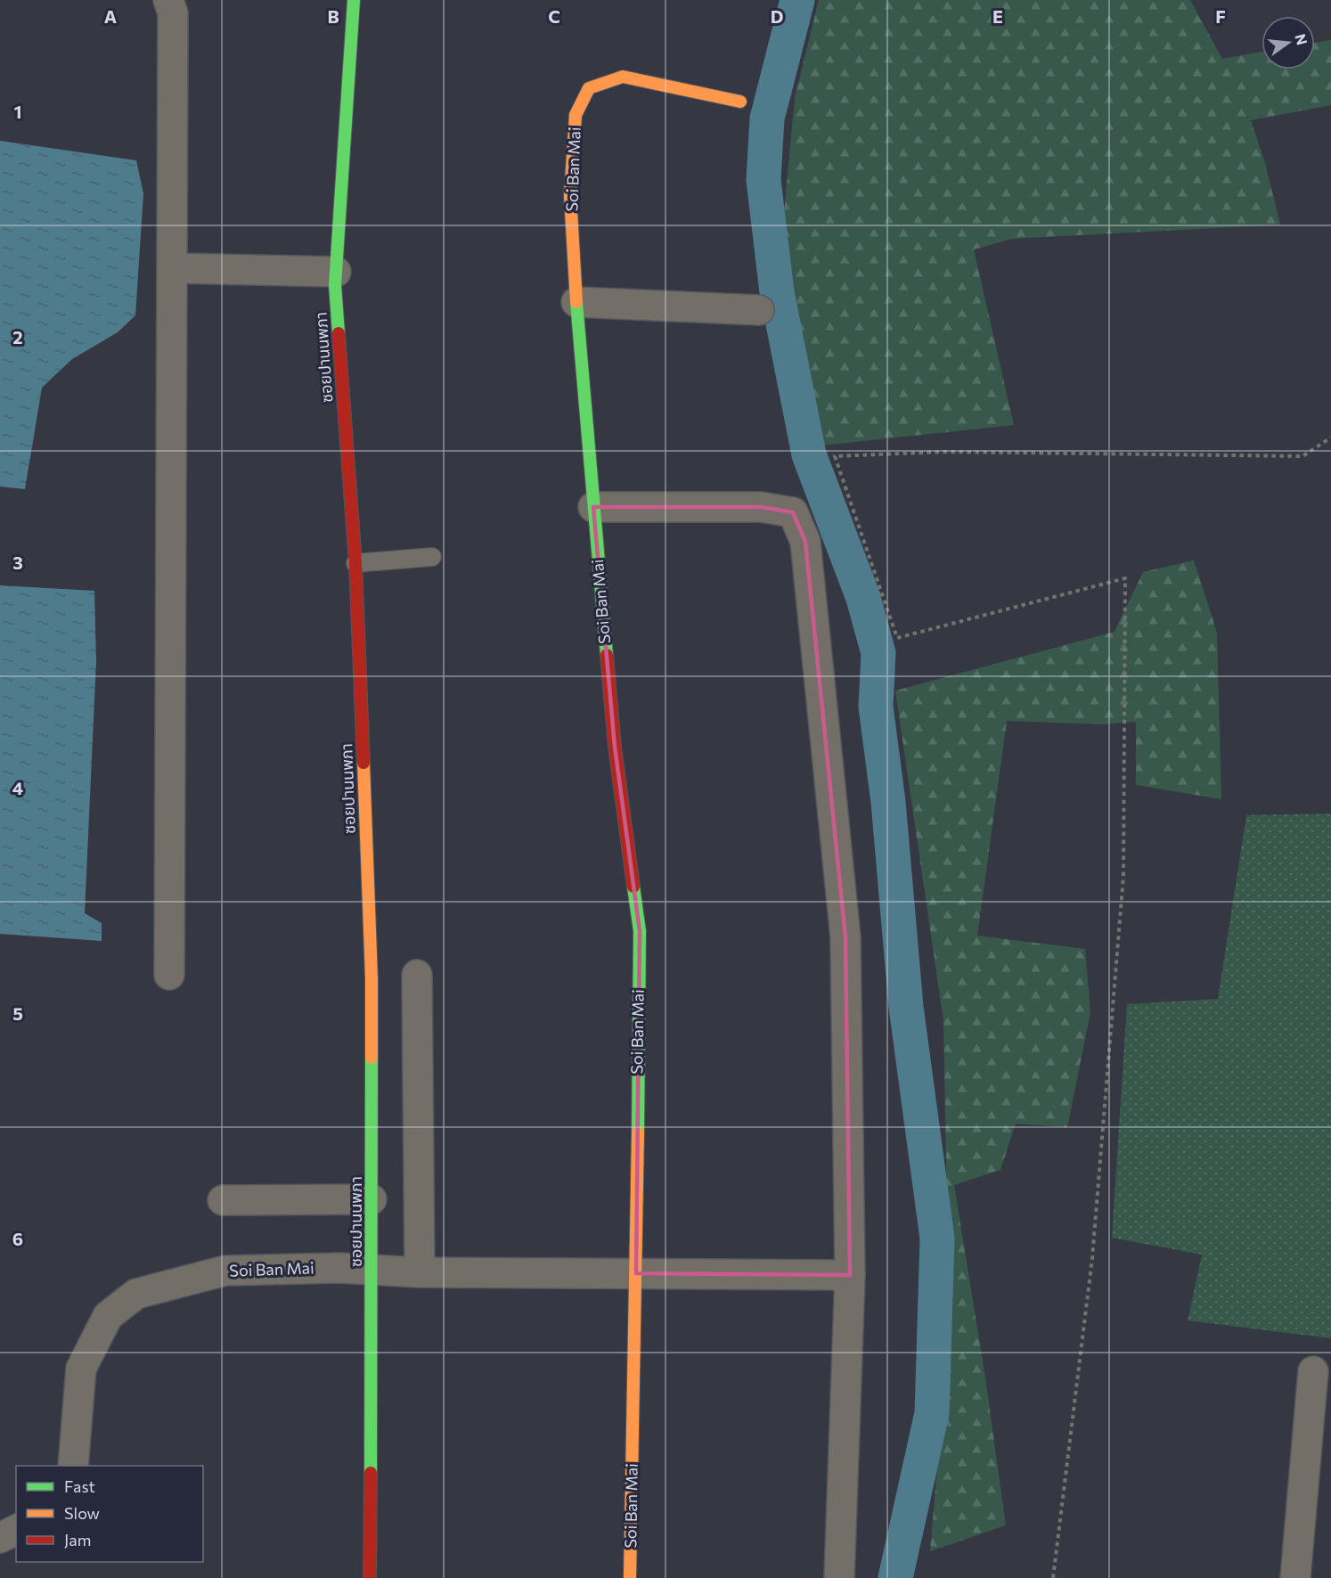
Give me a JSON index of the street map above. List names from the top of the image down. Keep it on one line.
{"streets":{"street":["Soi Ban Mai","ซอยปานนพภา"]},"crossings":[["Soi Ban Mai","ซอยปานนพภา"]],"legend":["Fast","Slow","Jam"],"north":"right","grid":{"columns":["A","B","C","D","E","F"],"rows":["1","2","3","4","5","6"]}}
